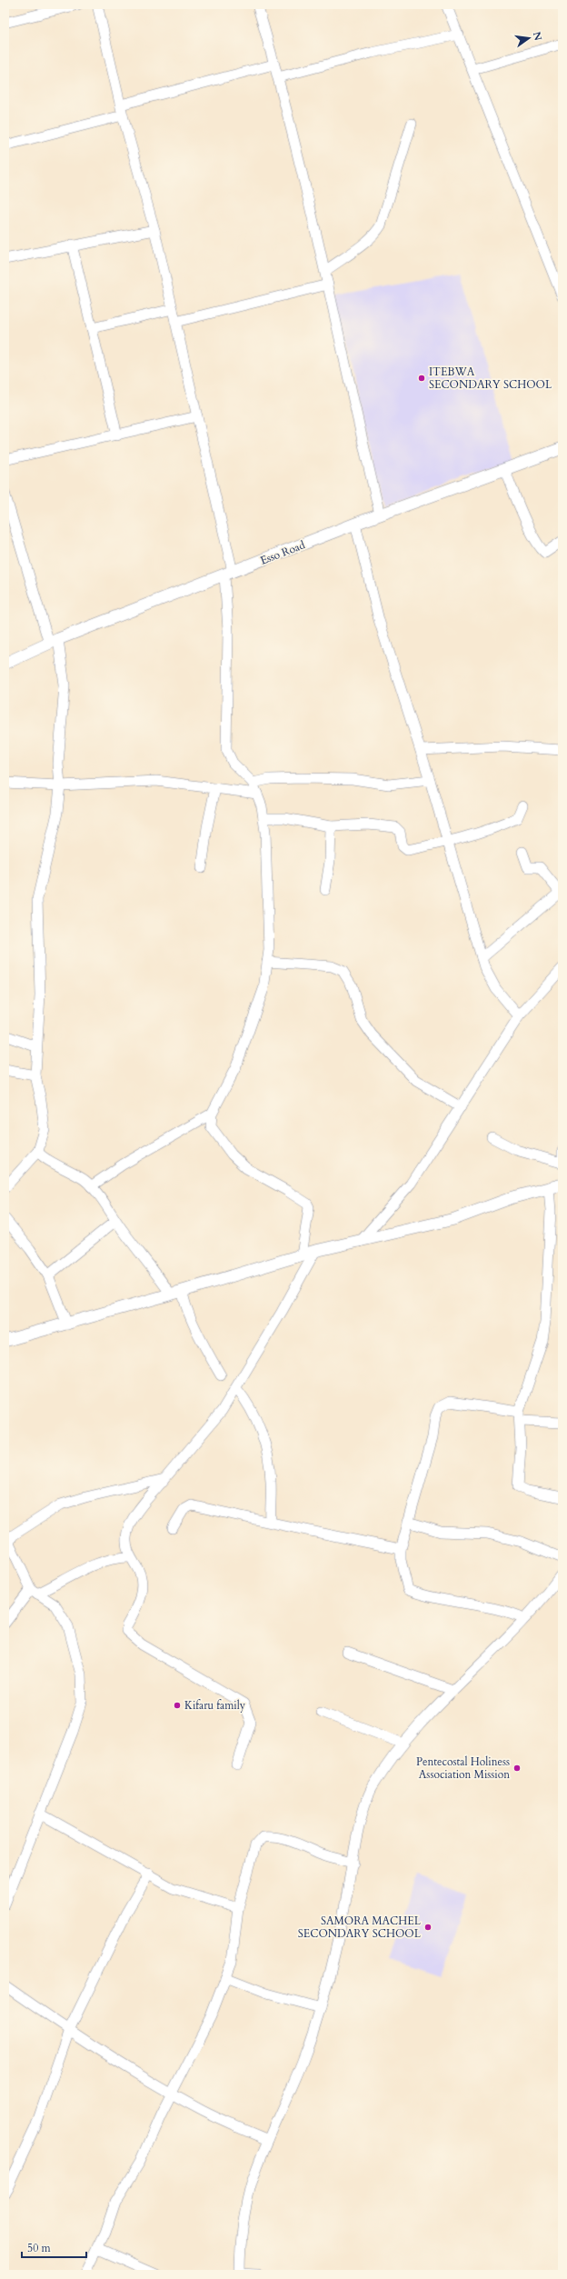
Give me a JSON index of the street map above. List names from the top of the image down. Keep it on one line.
{"streets":{"street":["Esso Road"]},"places":["ITEBWA SECONDARY SCHOOL","Kifaru family","Pentecostal Holiness Association Mission","SAMORA MACHEL SECONDARY SCHOOL"],"scale_bar":"50 m","north":"right"}
